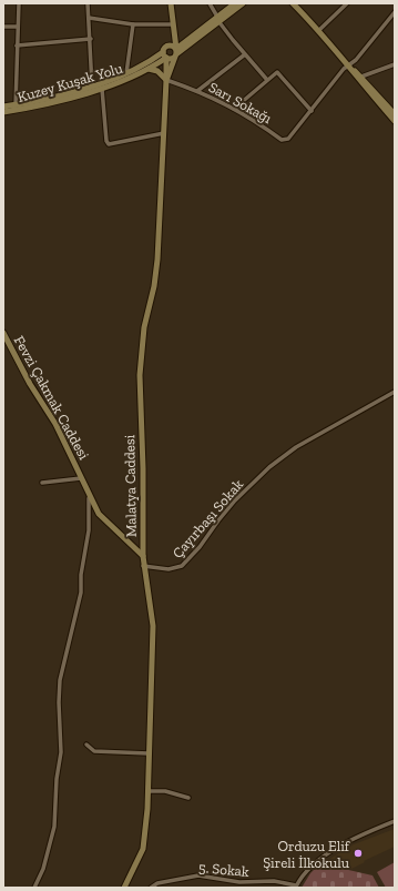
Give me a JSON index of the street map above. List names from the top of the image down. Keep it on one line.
{"streets":{"street":["Kuzey Kuşak Yolu","Sarı Sokağı","Fevzi Çakmak Caddesi","Malatya Caddesi","Çayırbaşı Sokak","5. Sokak"]},"crossings":[["Kuzey Kuşak Yolu","Malatya Caddesi"],["Sarı Sokağı","Malatya Caddesi"],["Fevzi Çakmak Caddesi","Malatya Caddesi"],["Malatya Caddesi","Çayırbaşı Sokak"]],"places":["Orduzu Elif Şireli İlkokulu"]}
